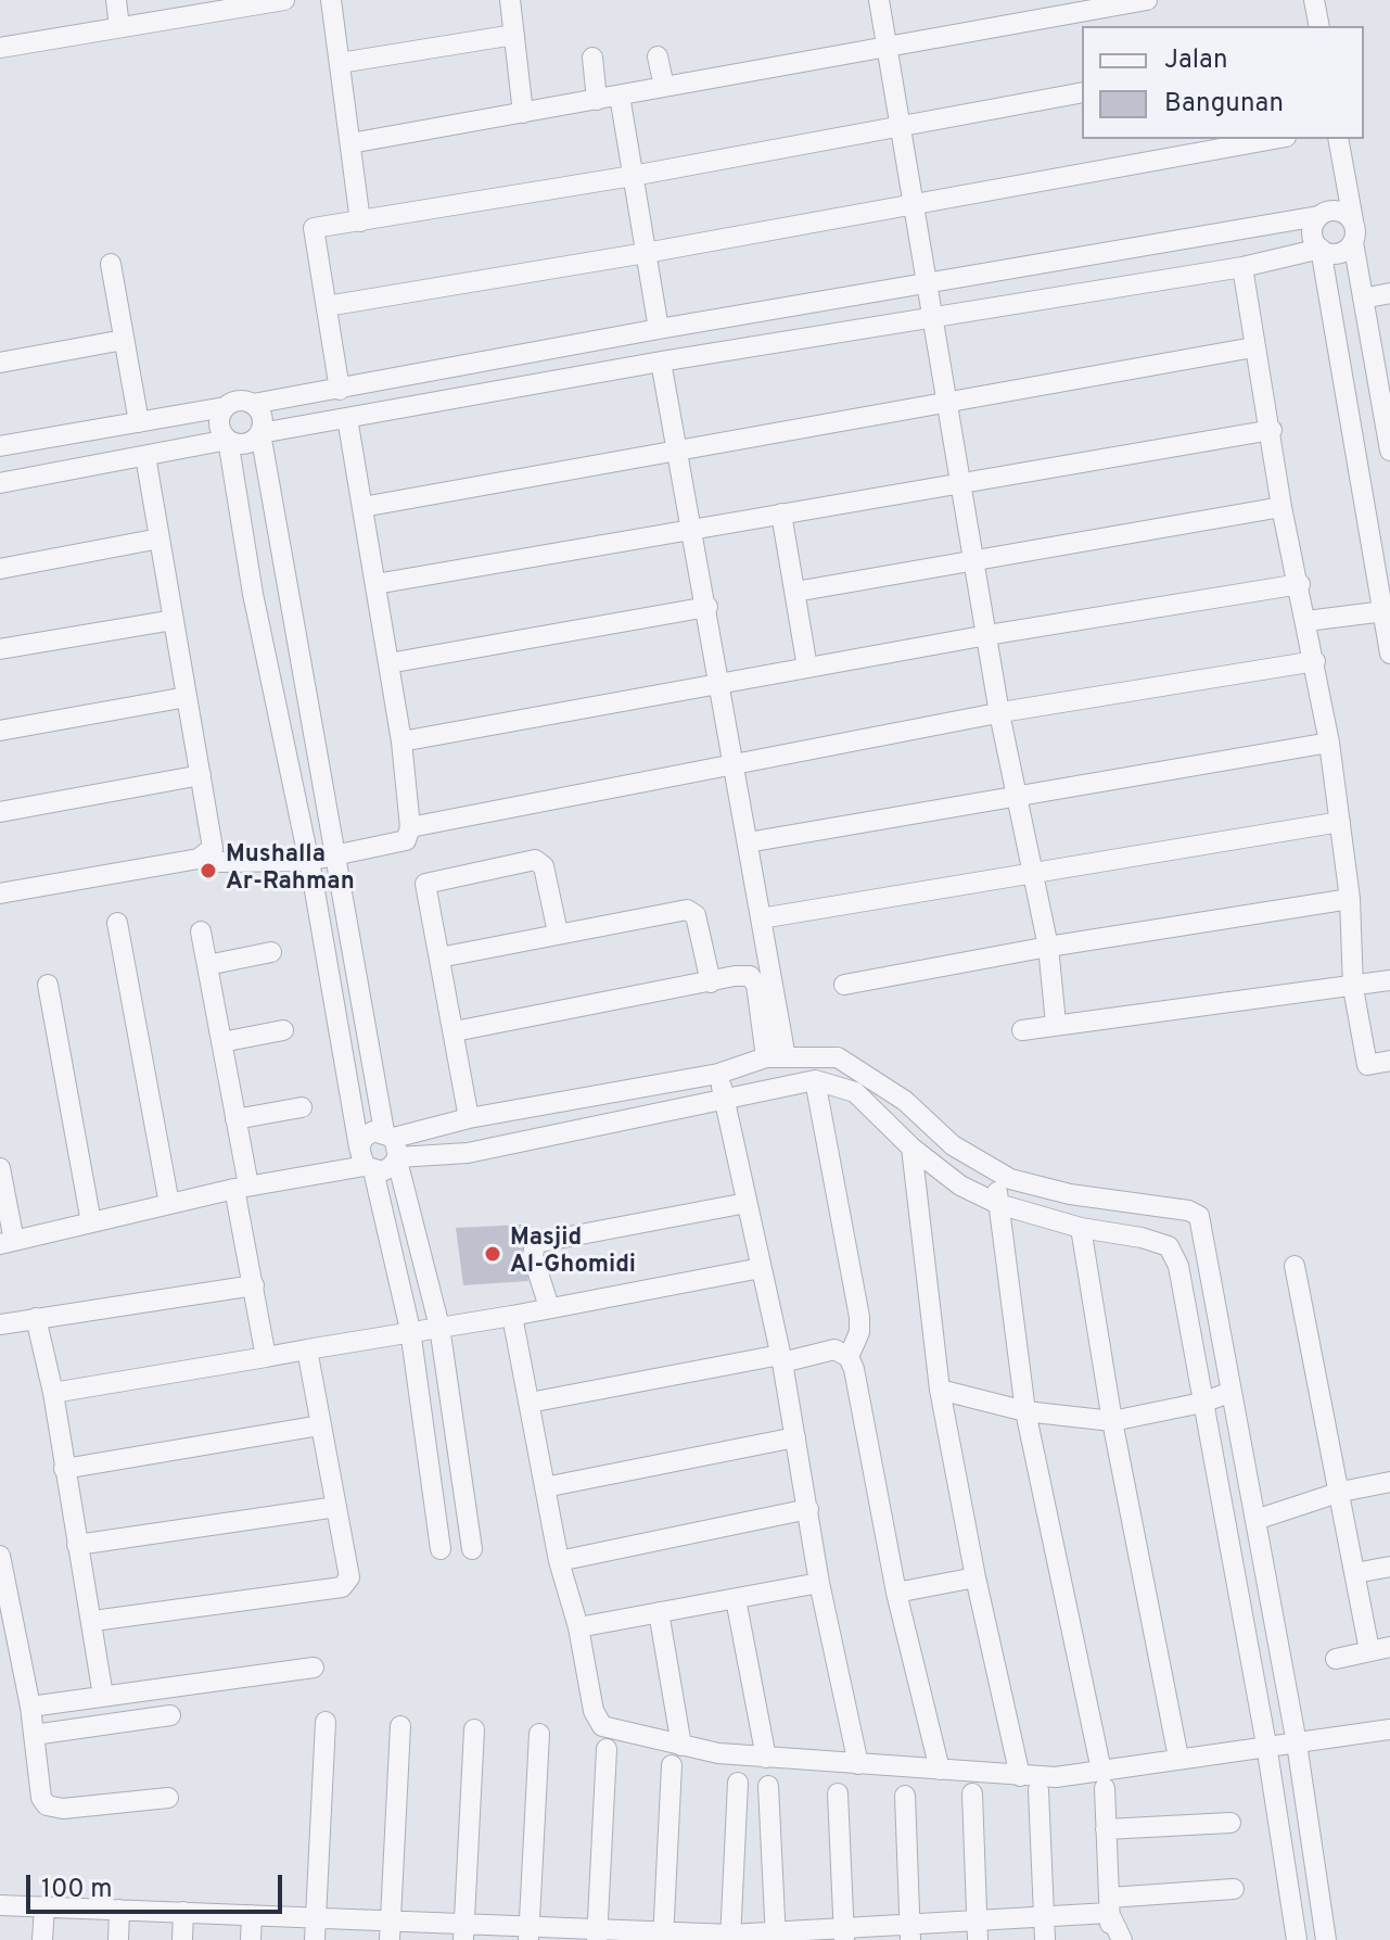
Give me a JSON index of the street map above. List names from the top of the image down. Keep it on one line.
{"places":["Mushalla Ar-Rahman","Masjid Al-Ghomidi"],"legend":["Jalan","Bangunan"],"scale_bar":"100 m"}
